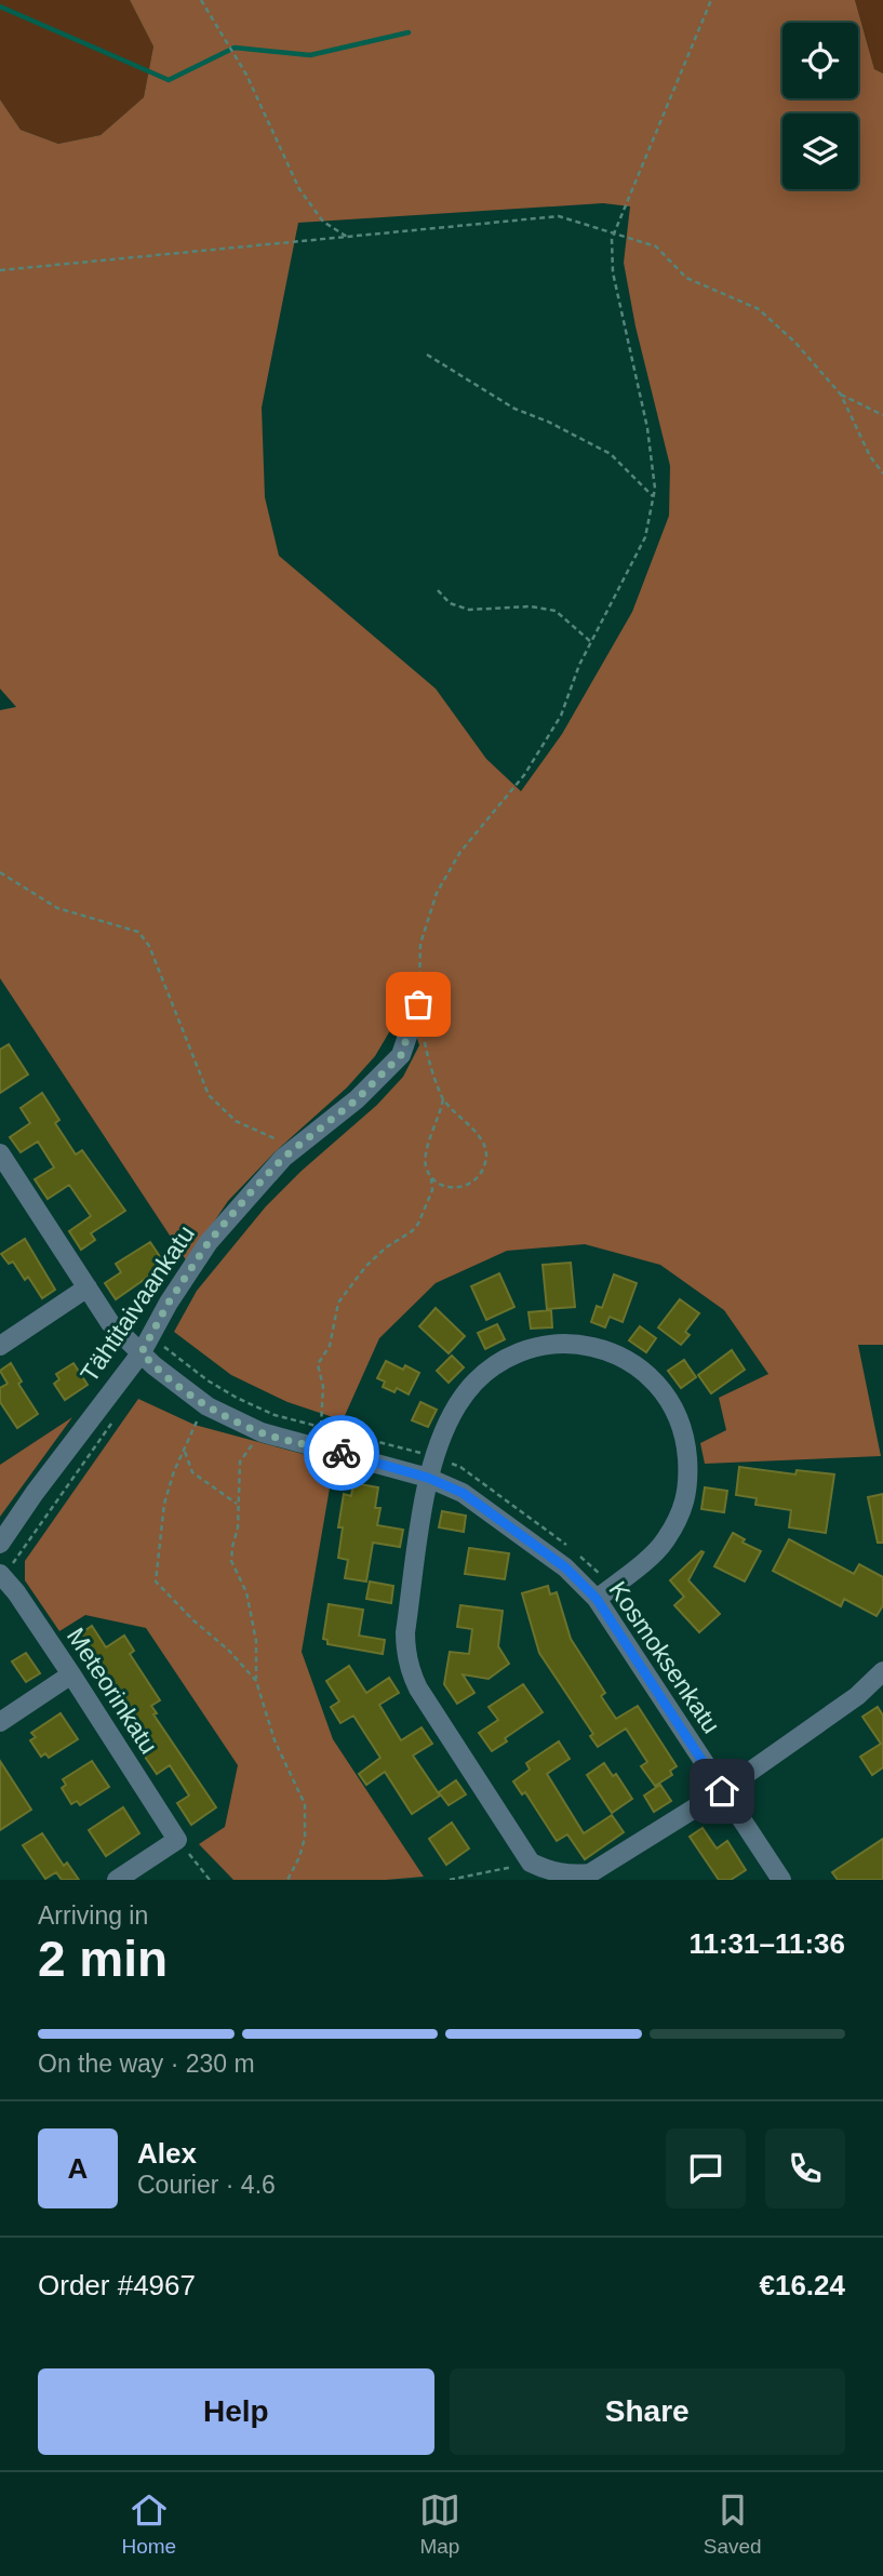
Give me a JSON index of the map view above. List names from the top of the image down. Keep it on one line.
{"streets":{"street":["Tähtitaivaankatu","Kosmoksenkatu","Meteorinkatu"]},"crossings":[["Tähtitaivaankatu","Kosmoksenkatu"]],"page":{"heading":["2 min","Arriving in","11:31–11:36"],"panel":["Alex","Courier · 4.6","Order #4967","€16.24"],"bar":"On the way · 230 m","round":"A","buttons":["Help","Share"],"tabs":["Home","Map","Saved"]}}
